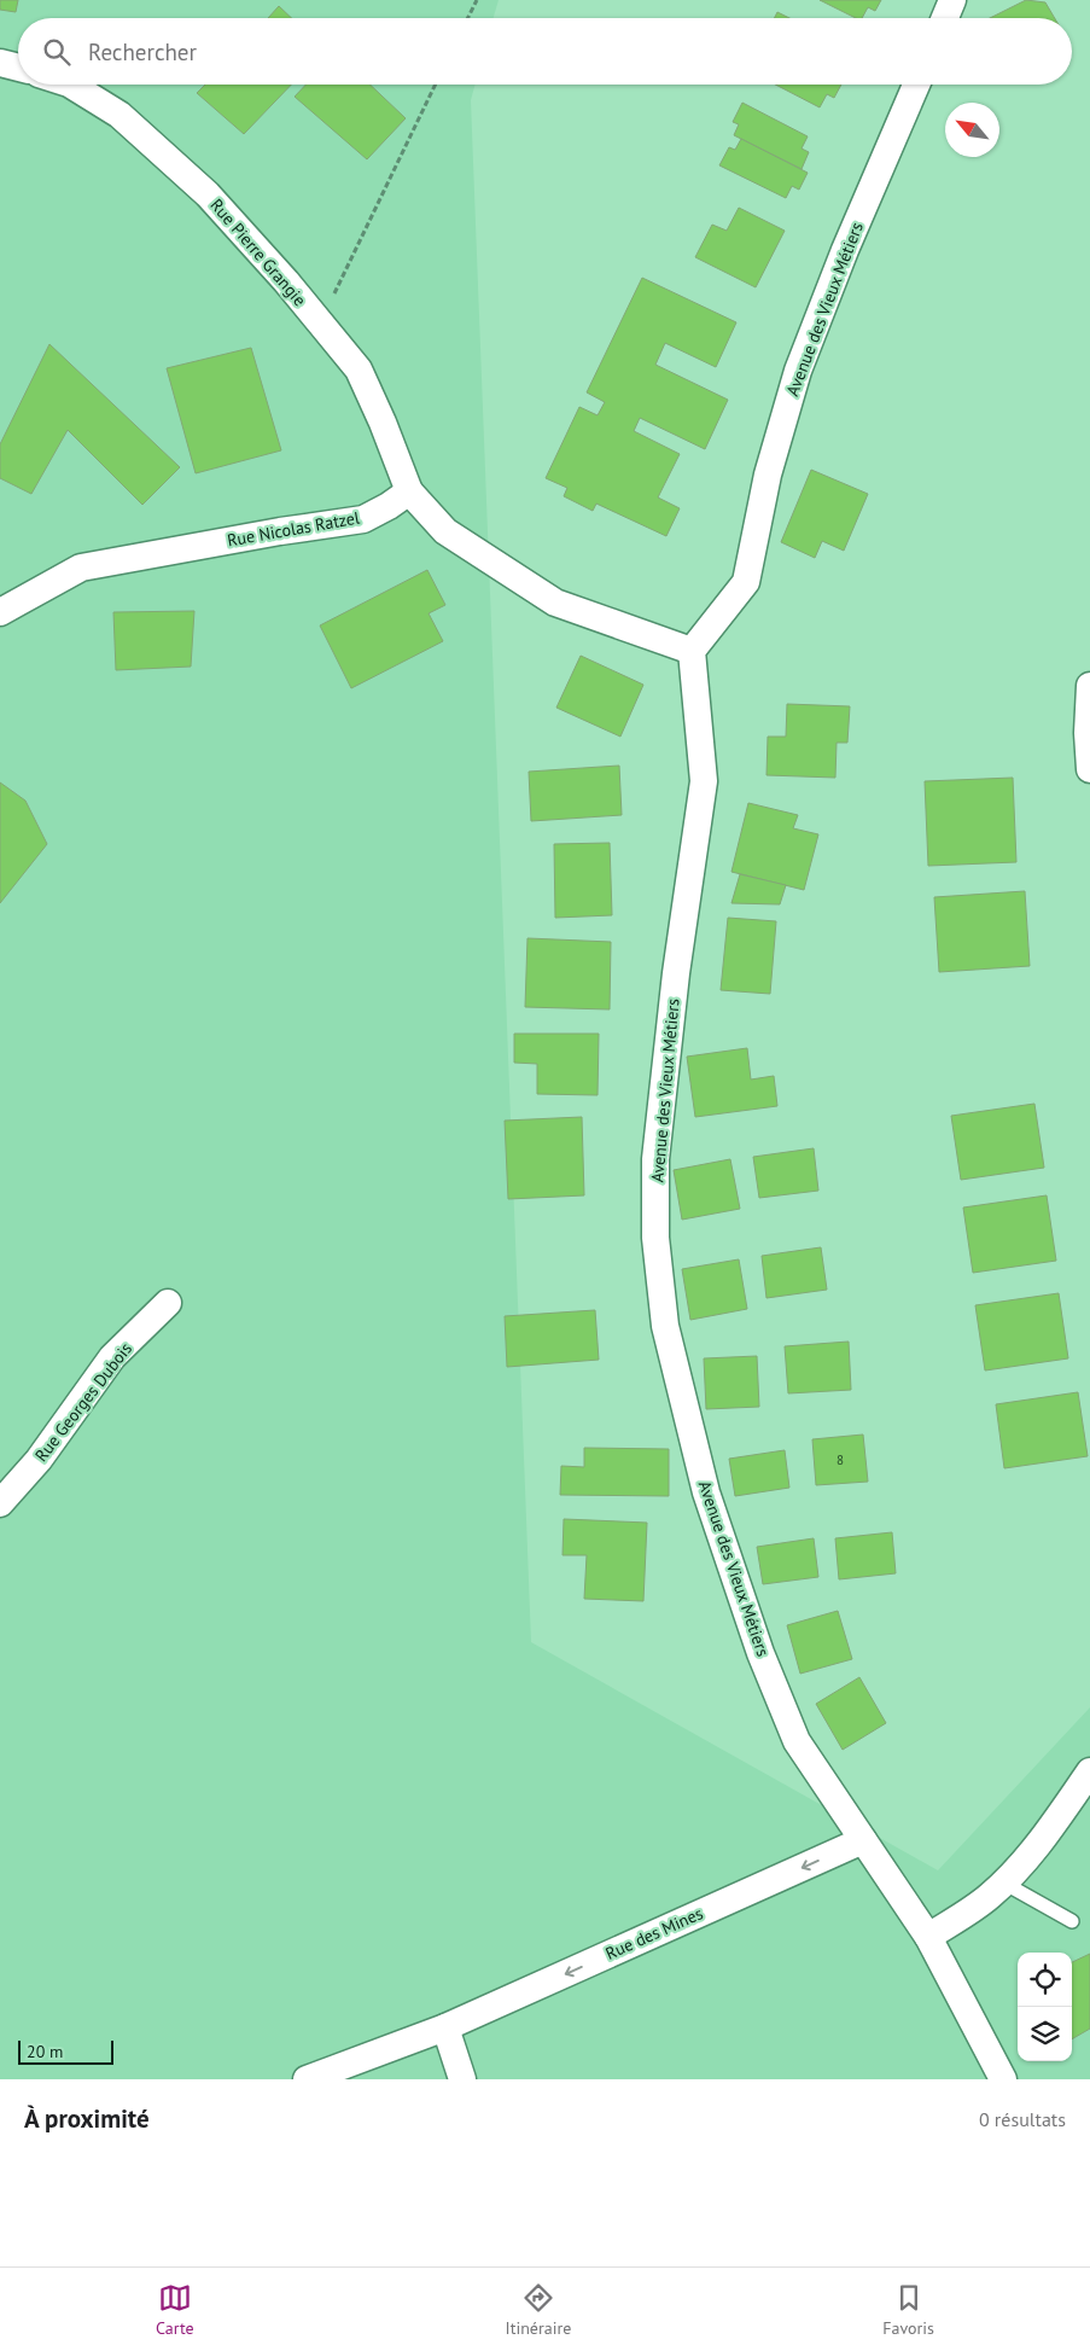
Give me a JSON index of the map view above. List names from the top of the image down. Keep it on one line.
{"streets":{"street":["Rue Pierre Grangie","Avenue des Vieux Métiers","Rue Nicolas Ratzel","Rue Georges Dubois","Rue des Mines"]},"crossings":[["Rue Pierre Grangie","Rue Nicolas Ratzel"],["Avenue des Vieux Métiers","Rue des Mines"]],"one_way":["Rue des Mines"],"house_numbers":["8"],"scale_bar":"20 m","north":"top left","page":{"search":"Rechercher","scale":"20 m","heading":["À proximité","0 résultats"],"nav":["Carte","Itinéraire","Favoris"]}}
